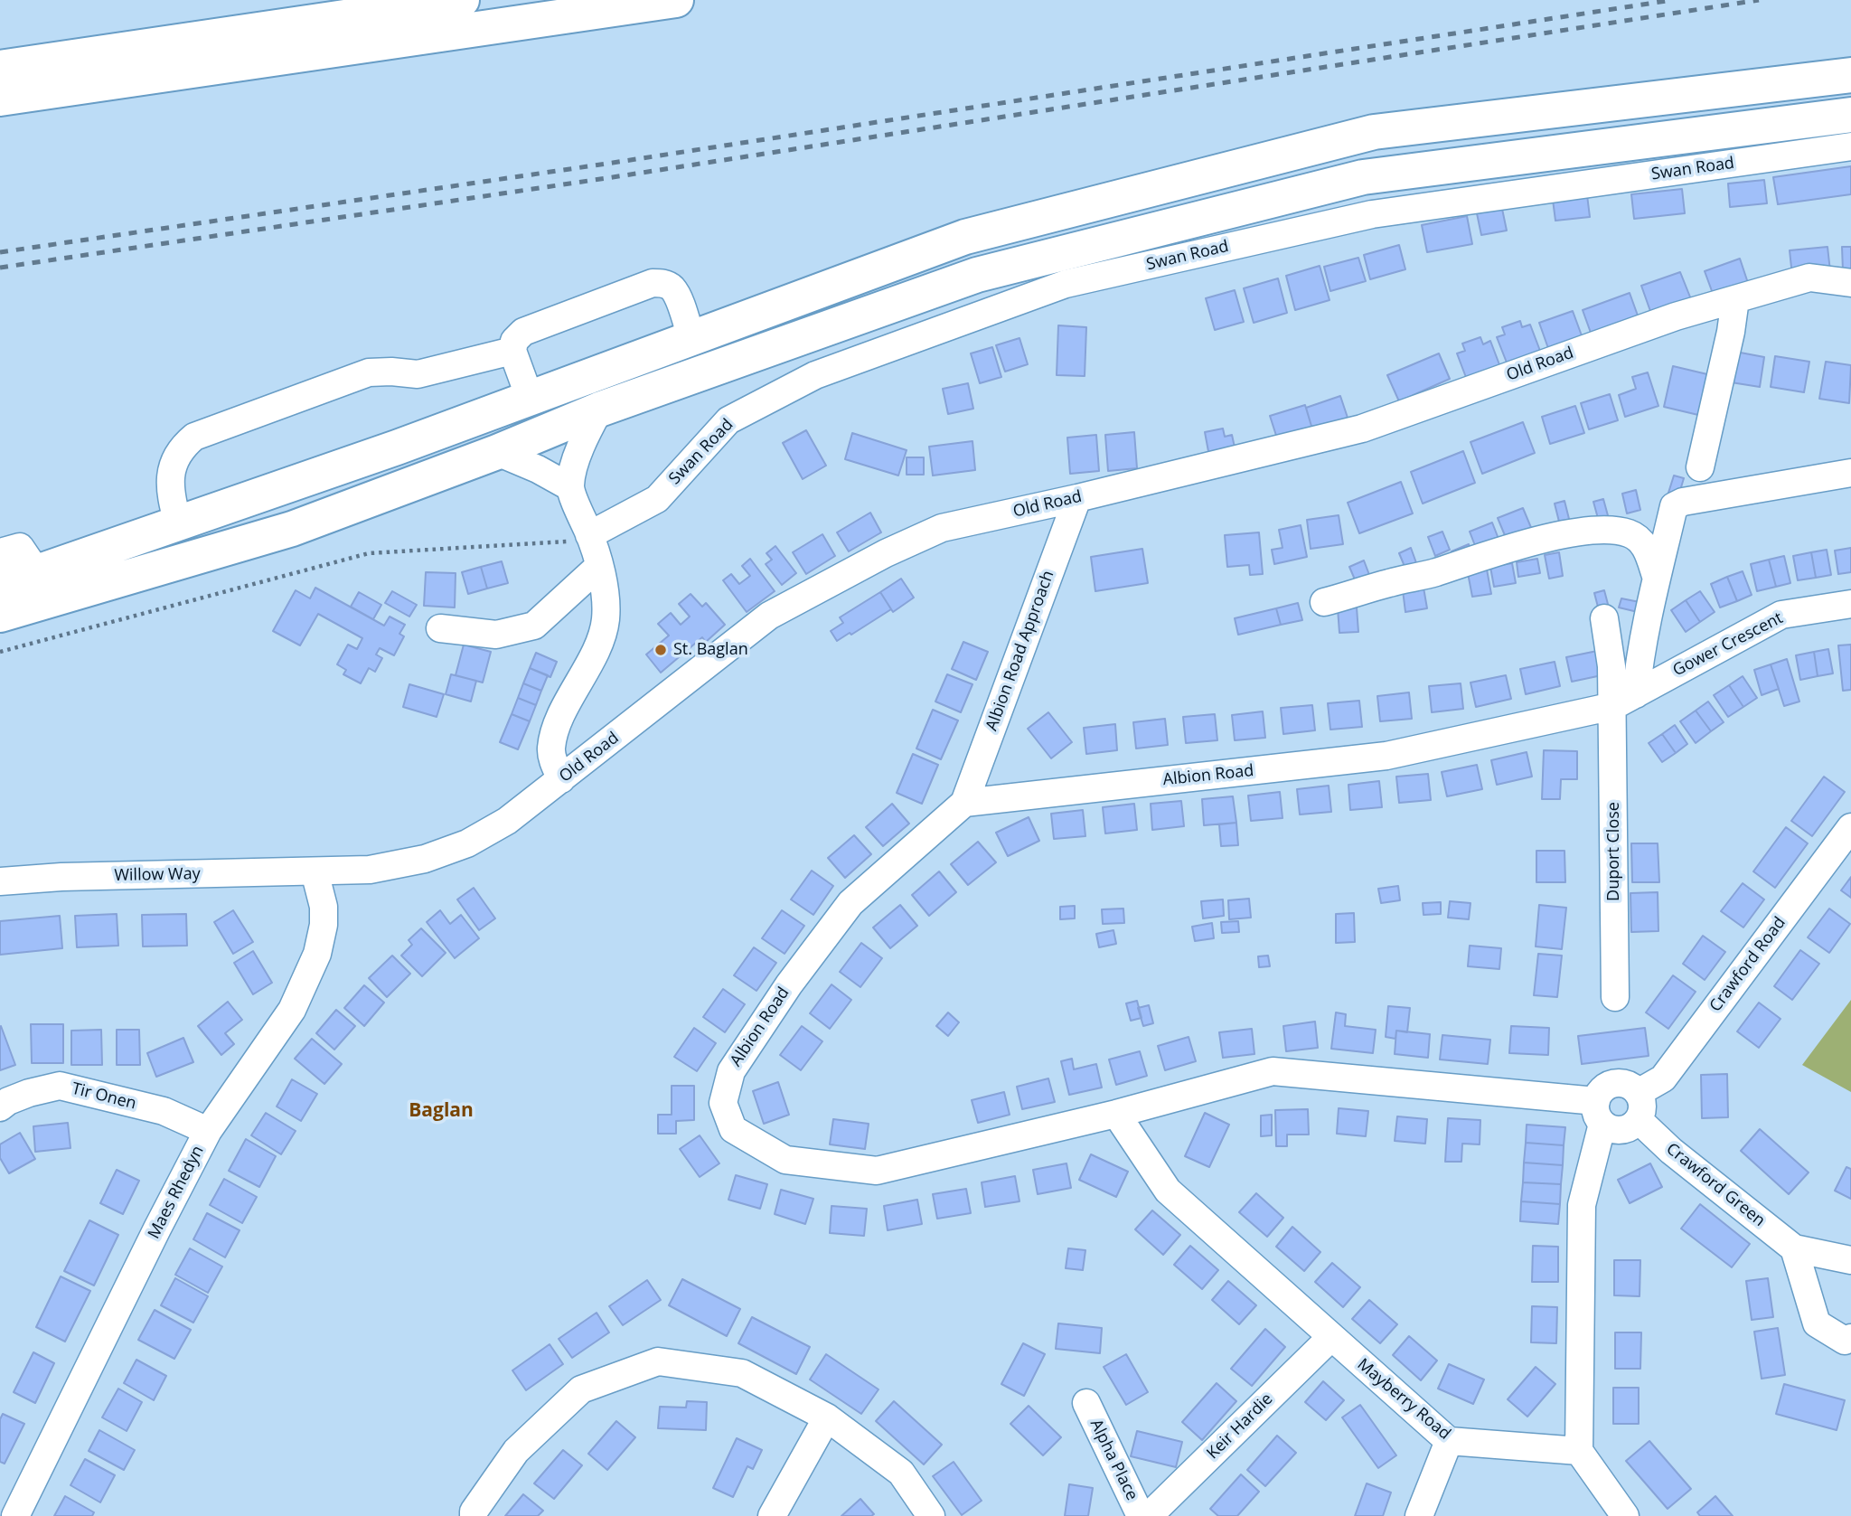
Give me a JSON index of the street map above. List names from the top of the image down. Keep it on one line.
{"streets":{"street":["Swan Road","Old Road","Gower Crescent","Albion Road Approach","Albion Road","Duport Close","Willow Way","Crawford Road","Tir Onen","Crawford Green","Maes Rhedyn","Mayberry Road","Keir Hardie","Alpha Place"]},"crossings":[["Old Road","Albion Road Approach"],["Old Road","Willow Way"],["Old Road","Maes Rhedyn"],["Gower Crescent","Albion Road"],["Gower Crescent","Duport Close"],["Albion Road Approach","Albion Road"],["Albion Road","Duport Close"],["Albion Road","Crawford Road"],["Albion Road","Crawford Green"],["Albion Road","Mayberry Road"],["Willow Way","Maes Rhedyn"],["Crawford Road","Crawford Green"],["Tir Onen","Maes Rhedyn"],["Mayberry Road","Keir Hardie"]],"districts":["Baglan"],"places":["St. Baglan"]}
